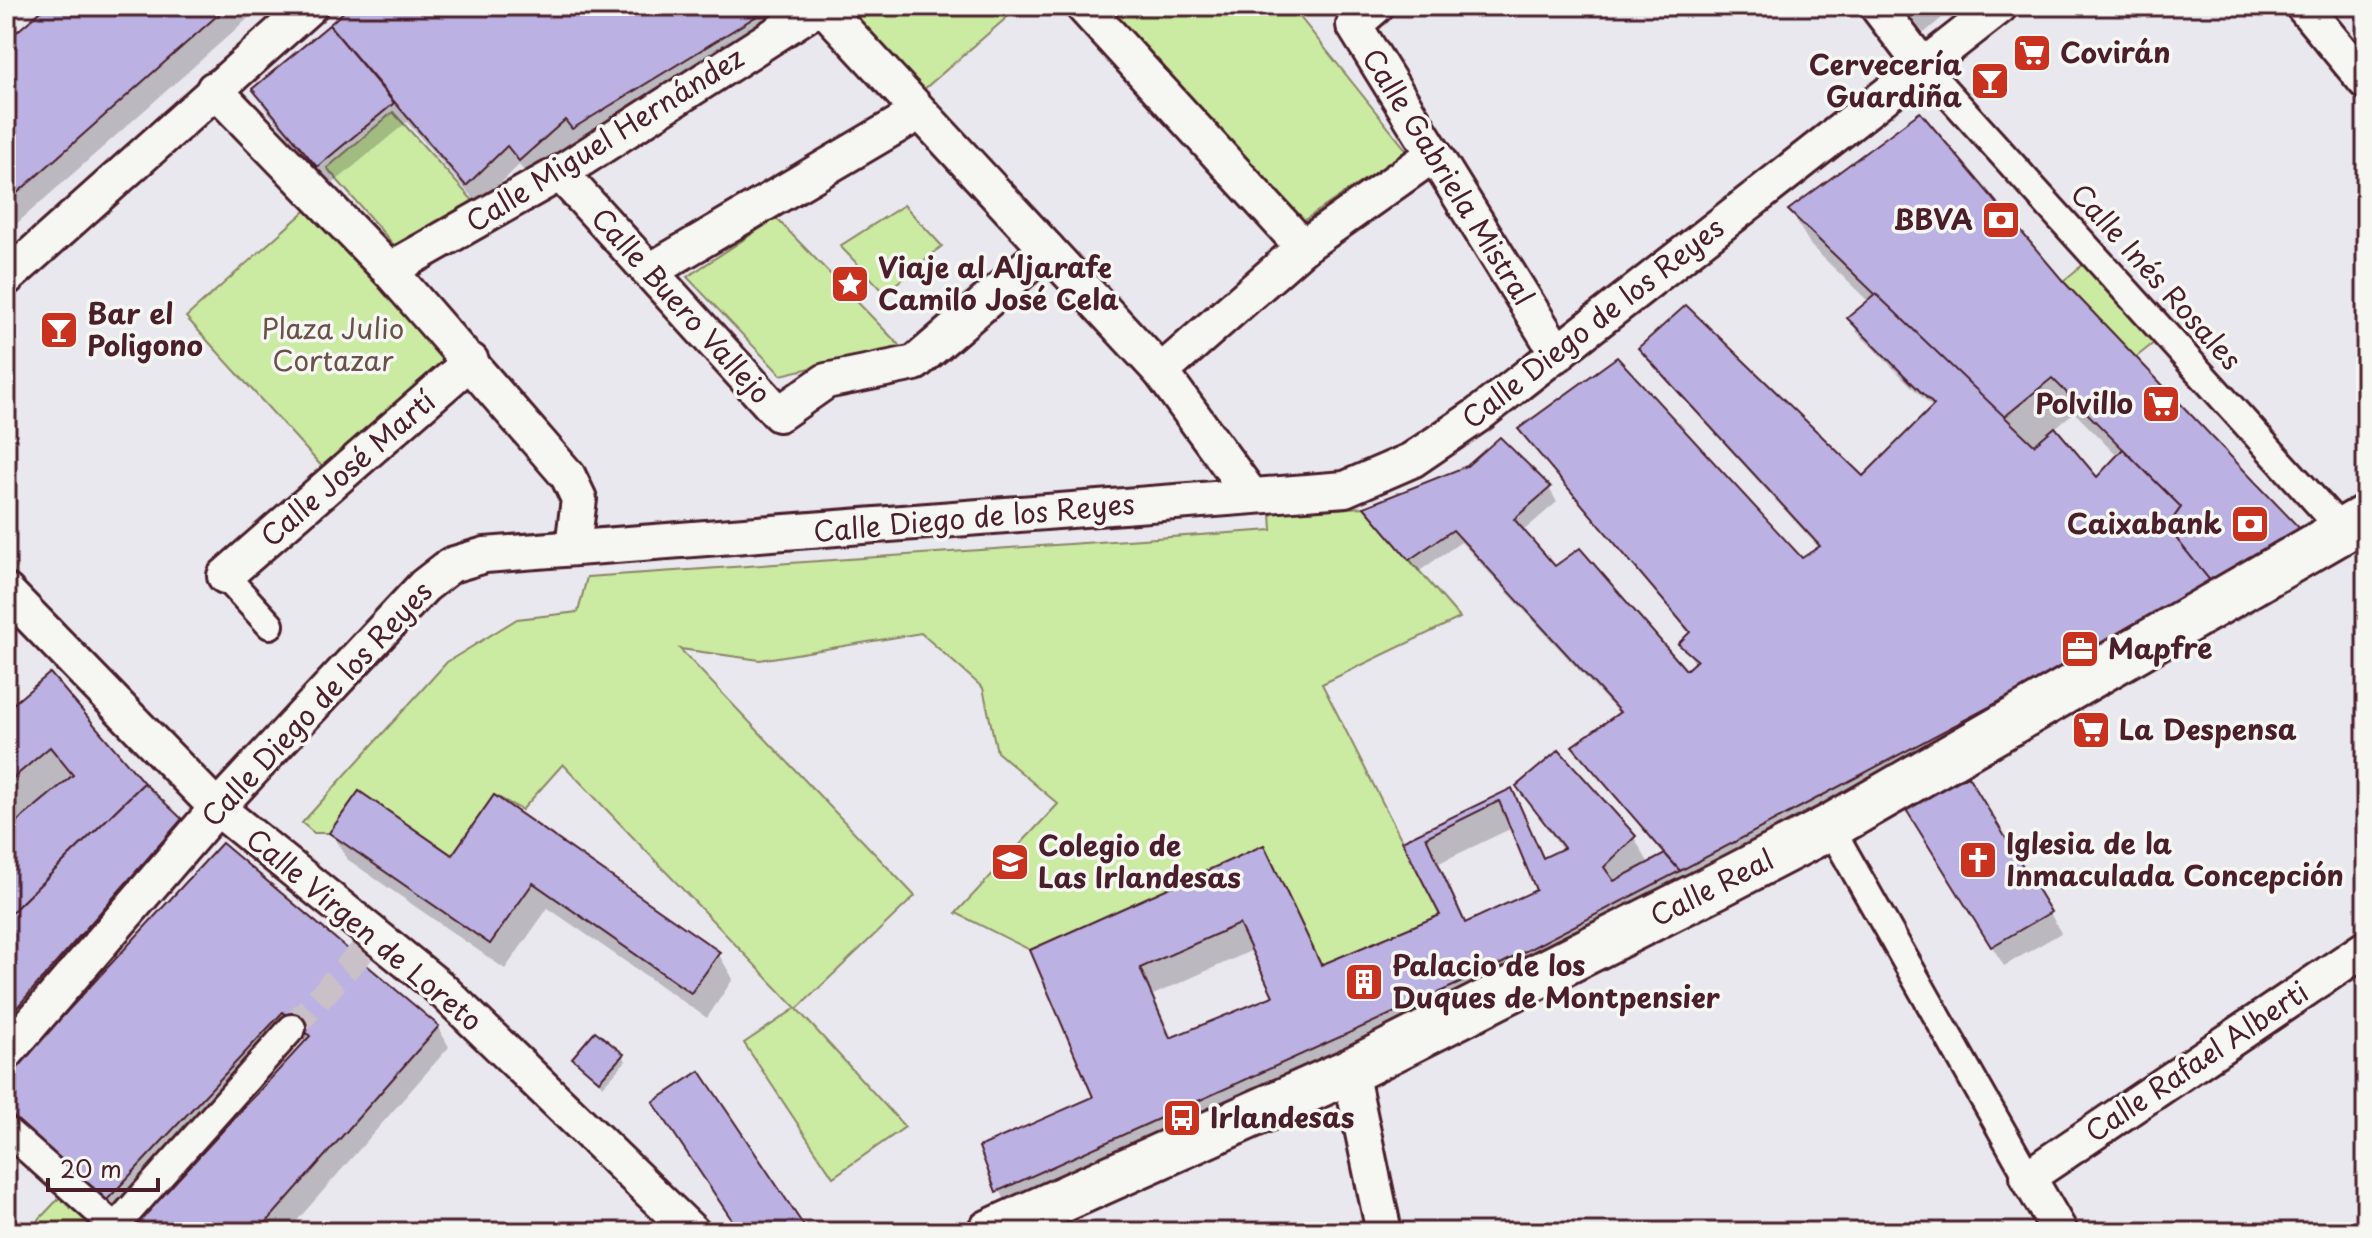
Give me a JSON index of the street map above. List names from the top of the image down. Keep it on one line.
{"streets":{"main road":["Calle Real"],"street":["Calle Miguel Hernández","Calle Gabriela Mistral","Calle Inés Rosales","Calle Buero Vallejo","Calle Diego de los Reyes","Calle José Martí","Calle Virgen de Loreto","Calle Rafael Alberti"]},"crossings":[["Calle Miguel Hernández","Calle Buero Vallejo"],["Calle Gabriela Mistral","Calle Diego de los Reyes"],["Calle Inés Rosales","Calle Diego de los Reyes"],["Calle Inés Rosales","Calle Real"],["Calle Diego de los Reyes","Calle Virgen de Loreto"]],"parks":["Plaza Julio Cortazar"],"places":{"supermarket":["Covirán","Polvillo","La Despensa"],"bar":["Cervecería Guardiña","Bar el Poligono"],"bank":["BBVA","Caixabank"],"place":["Viaje al Aljarafe Camilo José Cela"],"office":["Mapfre"],"church":["Iglesia de la Inmaculada Concepción"],"school or university":["Colegio de Las Irlandesas"],"building":["Palacio de los Duques de Montpensier"],"bus stop":["Irlandesas"]},"scale_bar":"20 m"}
